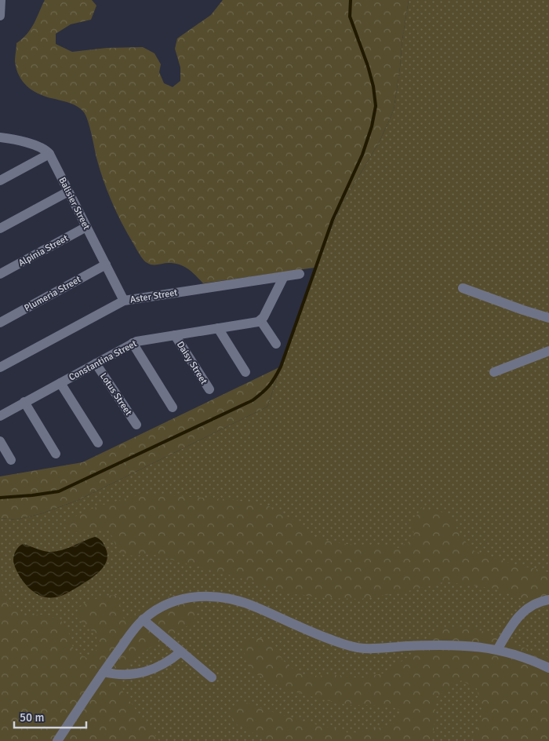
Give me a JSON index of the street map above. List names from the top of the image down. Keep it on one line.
{"streets":{"street":["Balisier Street","Alpinia Street","Plumeria Street","Aster Street","Constantina Street","Daisy Street","Lotus Street"]},"crossings":[["Balisier Street","Alpinia Street"],["Balisier Street","Plumeria Street"],["Balisier Street","Aster Street"],["Constantina Street","Daisy Street"],["Constantina Street","Lotus Street"]],"scale_bar":"50 m"}
